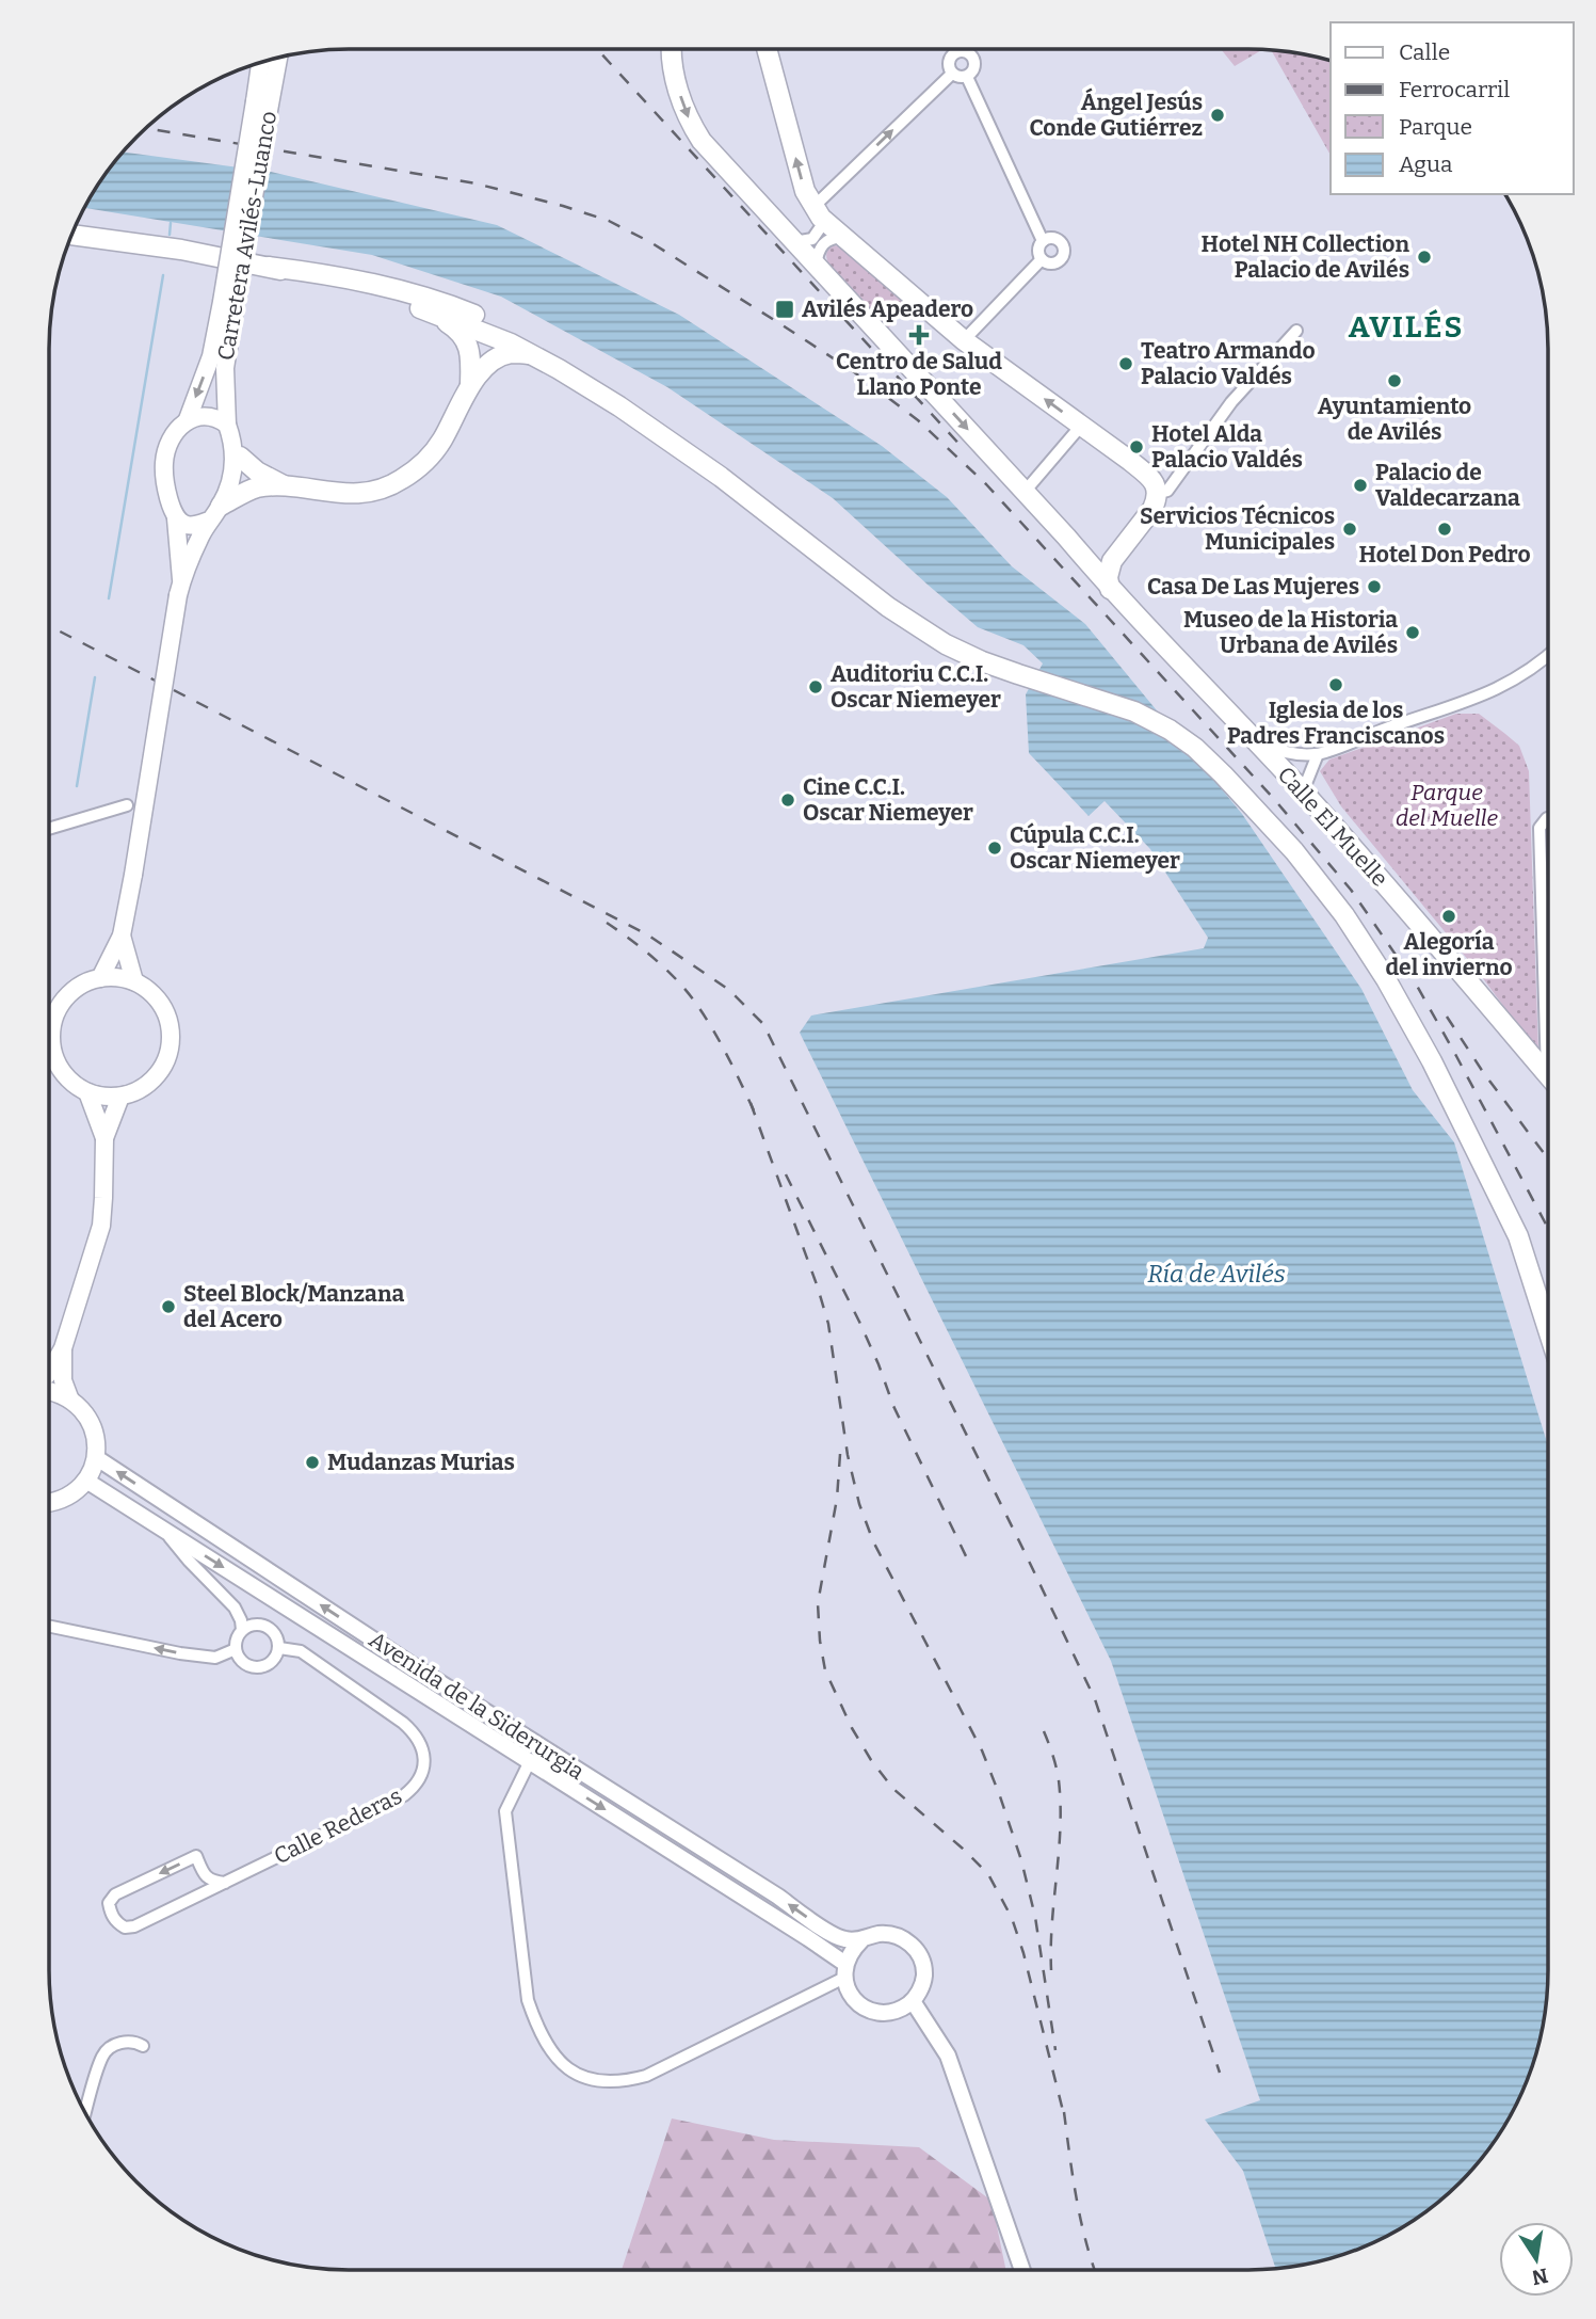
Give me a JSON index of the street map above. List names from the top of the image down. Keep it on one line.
{"streets":{"main road":["Carretera Avilés-Luanco","Calle El Muelle"],"street":["Avenida de la Siderurgia","Calle Rederas"]},"districts":["AVILÉS"],"water":["Ría de Avilés"],"parks":["Parque del Muelle"],"places":{"other":["Ángel Jesús Conde Gutiérrez","Hotel NH Collection Palacio de Avilés","Teatro Armando Palacio Valdés","Ayuntamiento de Avilés","Hotel Alda Palacio Valdés","Palacio de Valdecarzana","Servicios Técnicos Municipales","Hotel Don Pedro","Casa De Las Mujeres","Museo de la Historia Urbana de Avilés","Iglesia de los Padres Franciscanos","Auditoriu C.C.I. Oscar Niemeyer","Cine C.C.I. Oscar Niemeyer","Cúpula C.C.I. Oscar Niemeyer","Alegoría del invierno","Steel Block/Manzana del Acero","Mudanzas Murias"],"transit":["Avilés Apeadero"],"health":["Centro de Salud Llano Ponte"]},"legend":["Calle","Ferrocarril","Parque","Agua"],"north":"bottom"}
